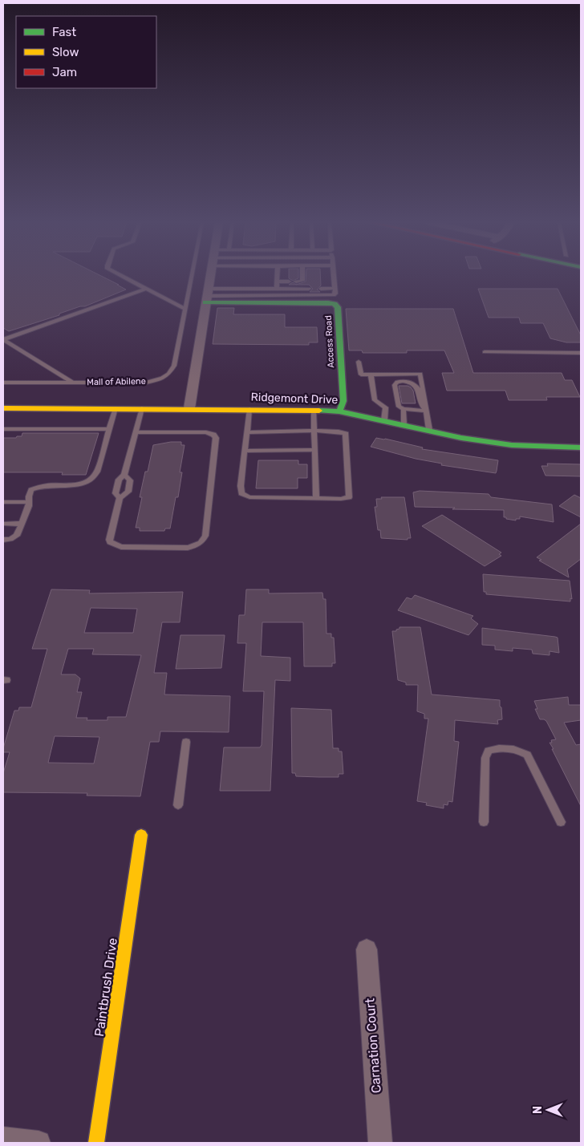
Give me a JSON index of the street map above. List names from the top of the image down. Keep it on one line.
{"streets":{"street":["Access Road","Ridgemont Drive","Paintbrush Drive","Carnation Court"],"lane":["Mall of Abilene"]},"crossings":[["Access Road","Ridgemont Drive"]],"legend":["Fast","Slow","Jam"],"north":"left"}
